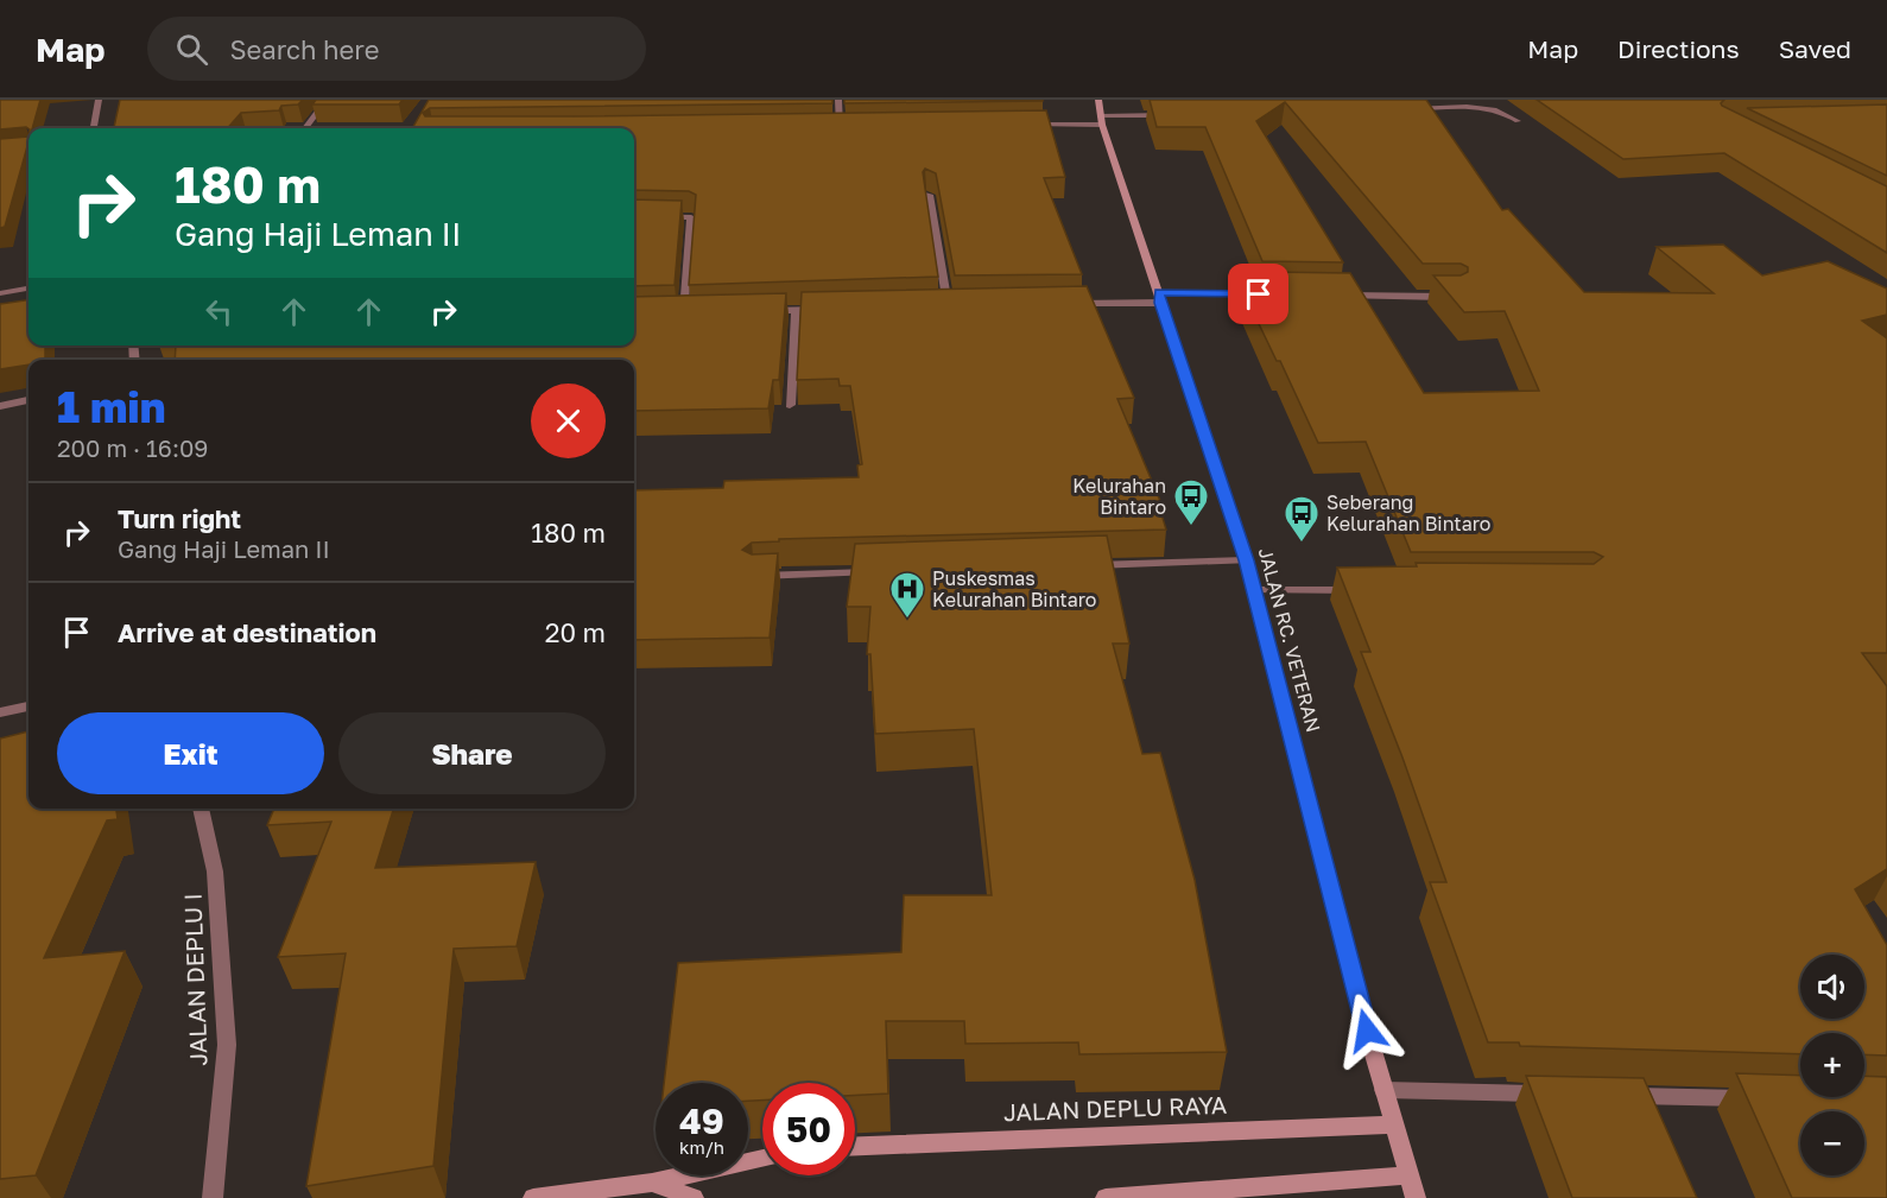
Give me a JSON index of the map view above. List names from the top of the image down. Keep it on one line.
{"streets":{"main road":["JALAN RC. VETERAN","JALAN DEPLU RAYA"],"street":["JALAN DEPLU I"]},"crossings":[["JALAN RC. VETERAN","JALAN DEPLU RAYA"]],"places":{"bus stop":["Kelurahan Bintaro","Seberang Kelurahan Bintaro"],"hospital":["Puskesmas Kelurahan Bintaro"]},"page":{"header":"Map","search":"Search here","nav":["Map","Directions","Saved"],"turn":["180 m","Gang Haji Leman II"],"heading":["1 min","200 m · 16:09"],"list":[{"name":"Turn right","note":"Gang Haji Leman II","value":"180 m"},{"name":"Arrive at destination","value":"20 m"}],"buttons":["Exit","Share"],"map_buttons":["+","−"],"speed":"49 km/h","limit":"50"}}
